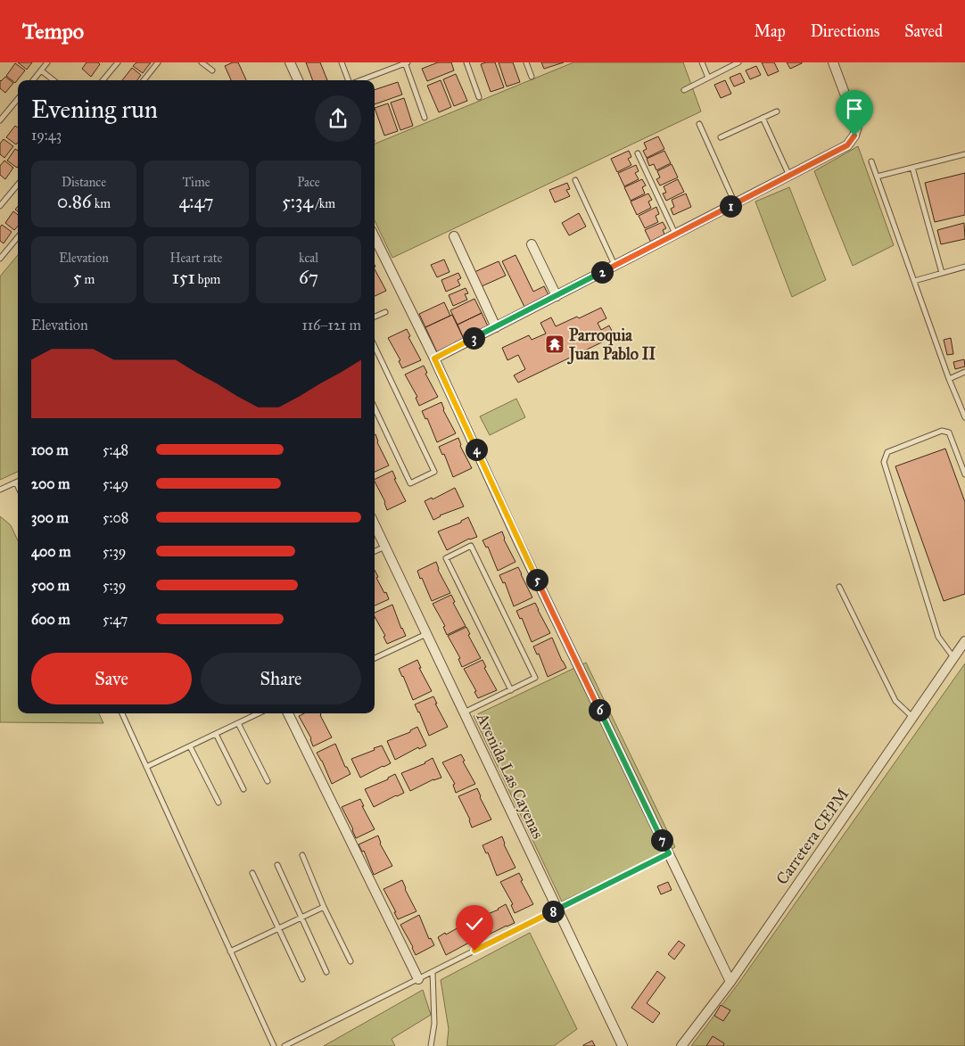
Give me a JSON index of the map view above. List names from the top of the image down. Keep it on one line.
{"streets":{"street":["Avenida Las Cayenas","Carretera CEPM"]},"places":{"temple":["Parroquia Juan Pablo II"]},"page":{"header":"Tempo","nav":["Map","Directions","Saved"],"heading":["Evening run","19:43"],"stats":[["Distance","0.86 km"],["Time","4:47"],["Pace","5:34 /km"],["Elevation","5 m"],["Heart rate","151 bpm"],["kcal","67"]],"pins":["1","2","3","4","5","6","7","8"],"chart":["Elevation","116–121 m"],"list":[{"name":"100 m","note":"5:48"},{"name":"200 m","note":"5:49"},{"name":"300 m","note":"5:08"},{"name":"400 m","note":"5:39"},{"name":"500 m","note":"5:39"},{"name":"600 m","note":"5:47"}],"buttons":["Save","Share"]}}
